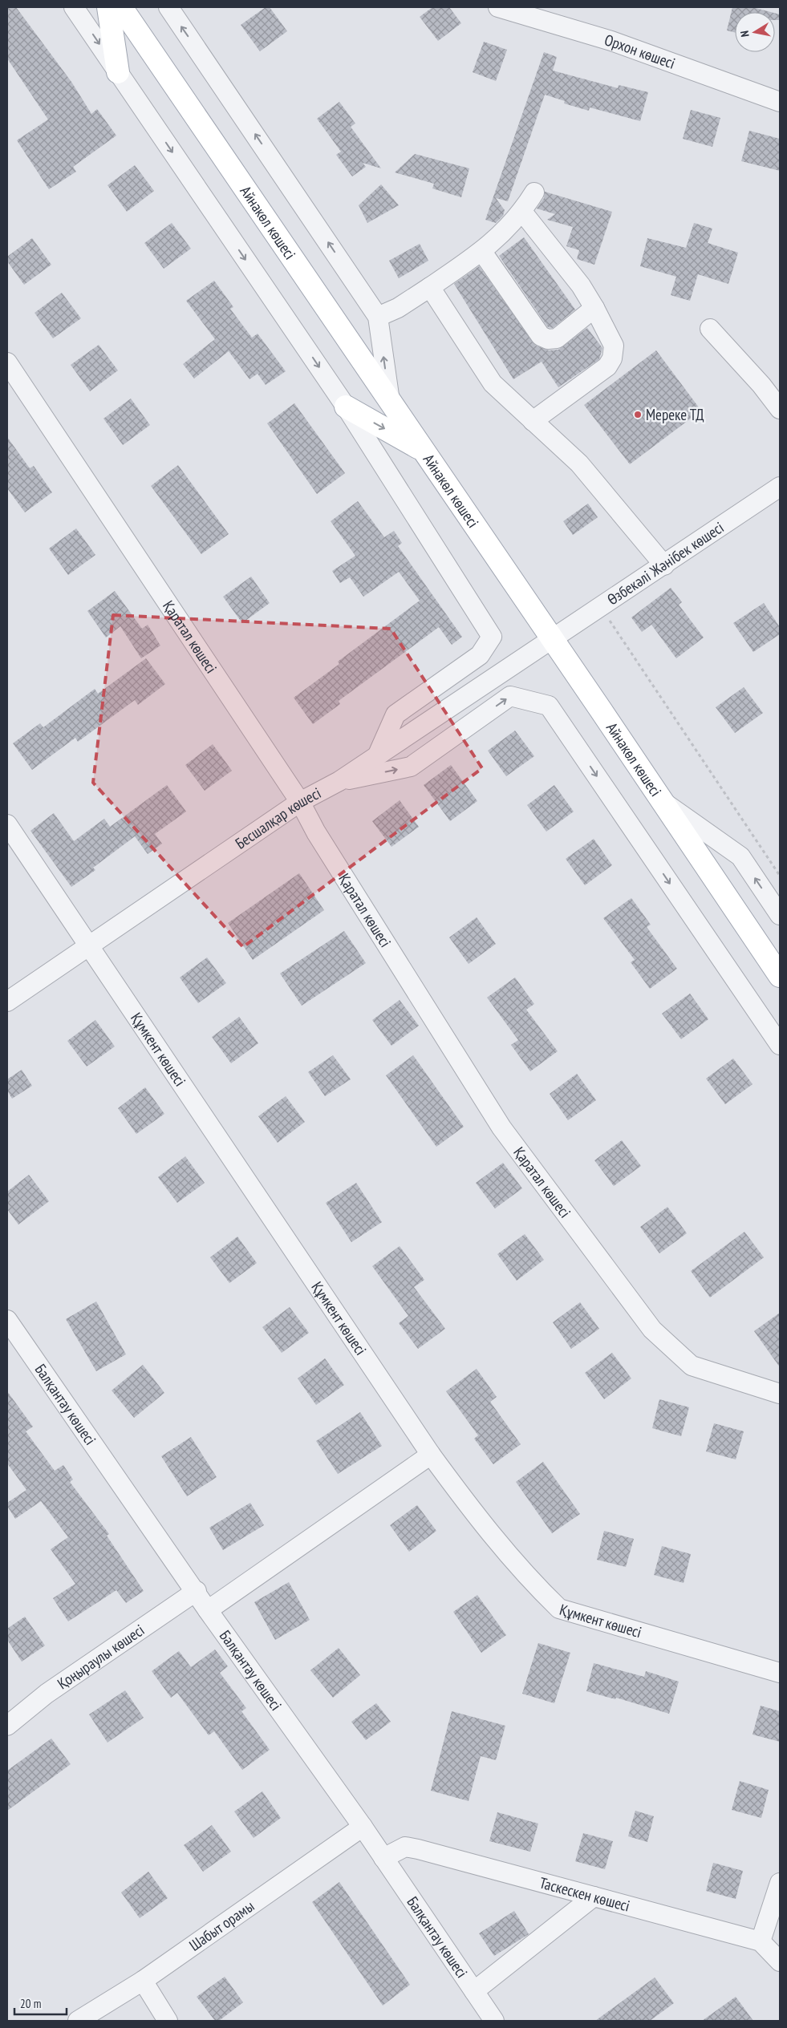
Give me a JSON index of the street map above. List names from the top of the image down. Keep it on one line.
{"streets":{"main road":["Айнакөл көшесі"],"street":["Орхон көшесі","Өзбекәлі Жәнібек көшесі","Қаратал көшесі","Бесшалқар көшесі","Құмкент көшесі","Балқантау көшесі","Қоңыраулы көшесі","Таскескен көшесі","Шабыт орамы"]},"crossings":[["Айнакөл көшесі","Өзбекәлі Жәнібек көшесі"],["Айнакөл көшесі","Бесшалқар көшесі"],["Өзбекәлі Жәнібек көшесі","Бесшалқар көшесі"],["Қаратал көшесі","Бесшалқар көшесі"],["Бесшалқар көшесі","Құмкент көшесі"],["Балқантау көшесі","Қоңыраулы көшесі"],["Балқантау көшесі","Таскескен көшесі"],["Балқантау көшесі","Шабыт орамы"]],"places":["Мереке ТД"],"scale_bar":"20 m","north":"left"}
